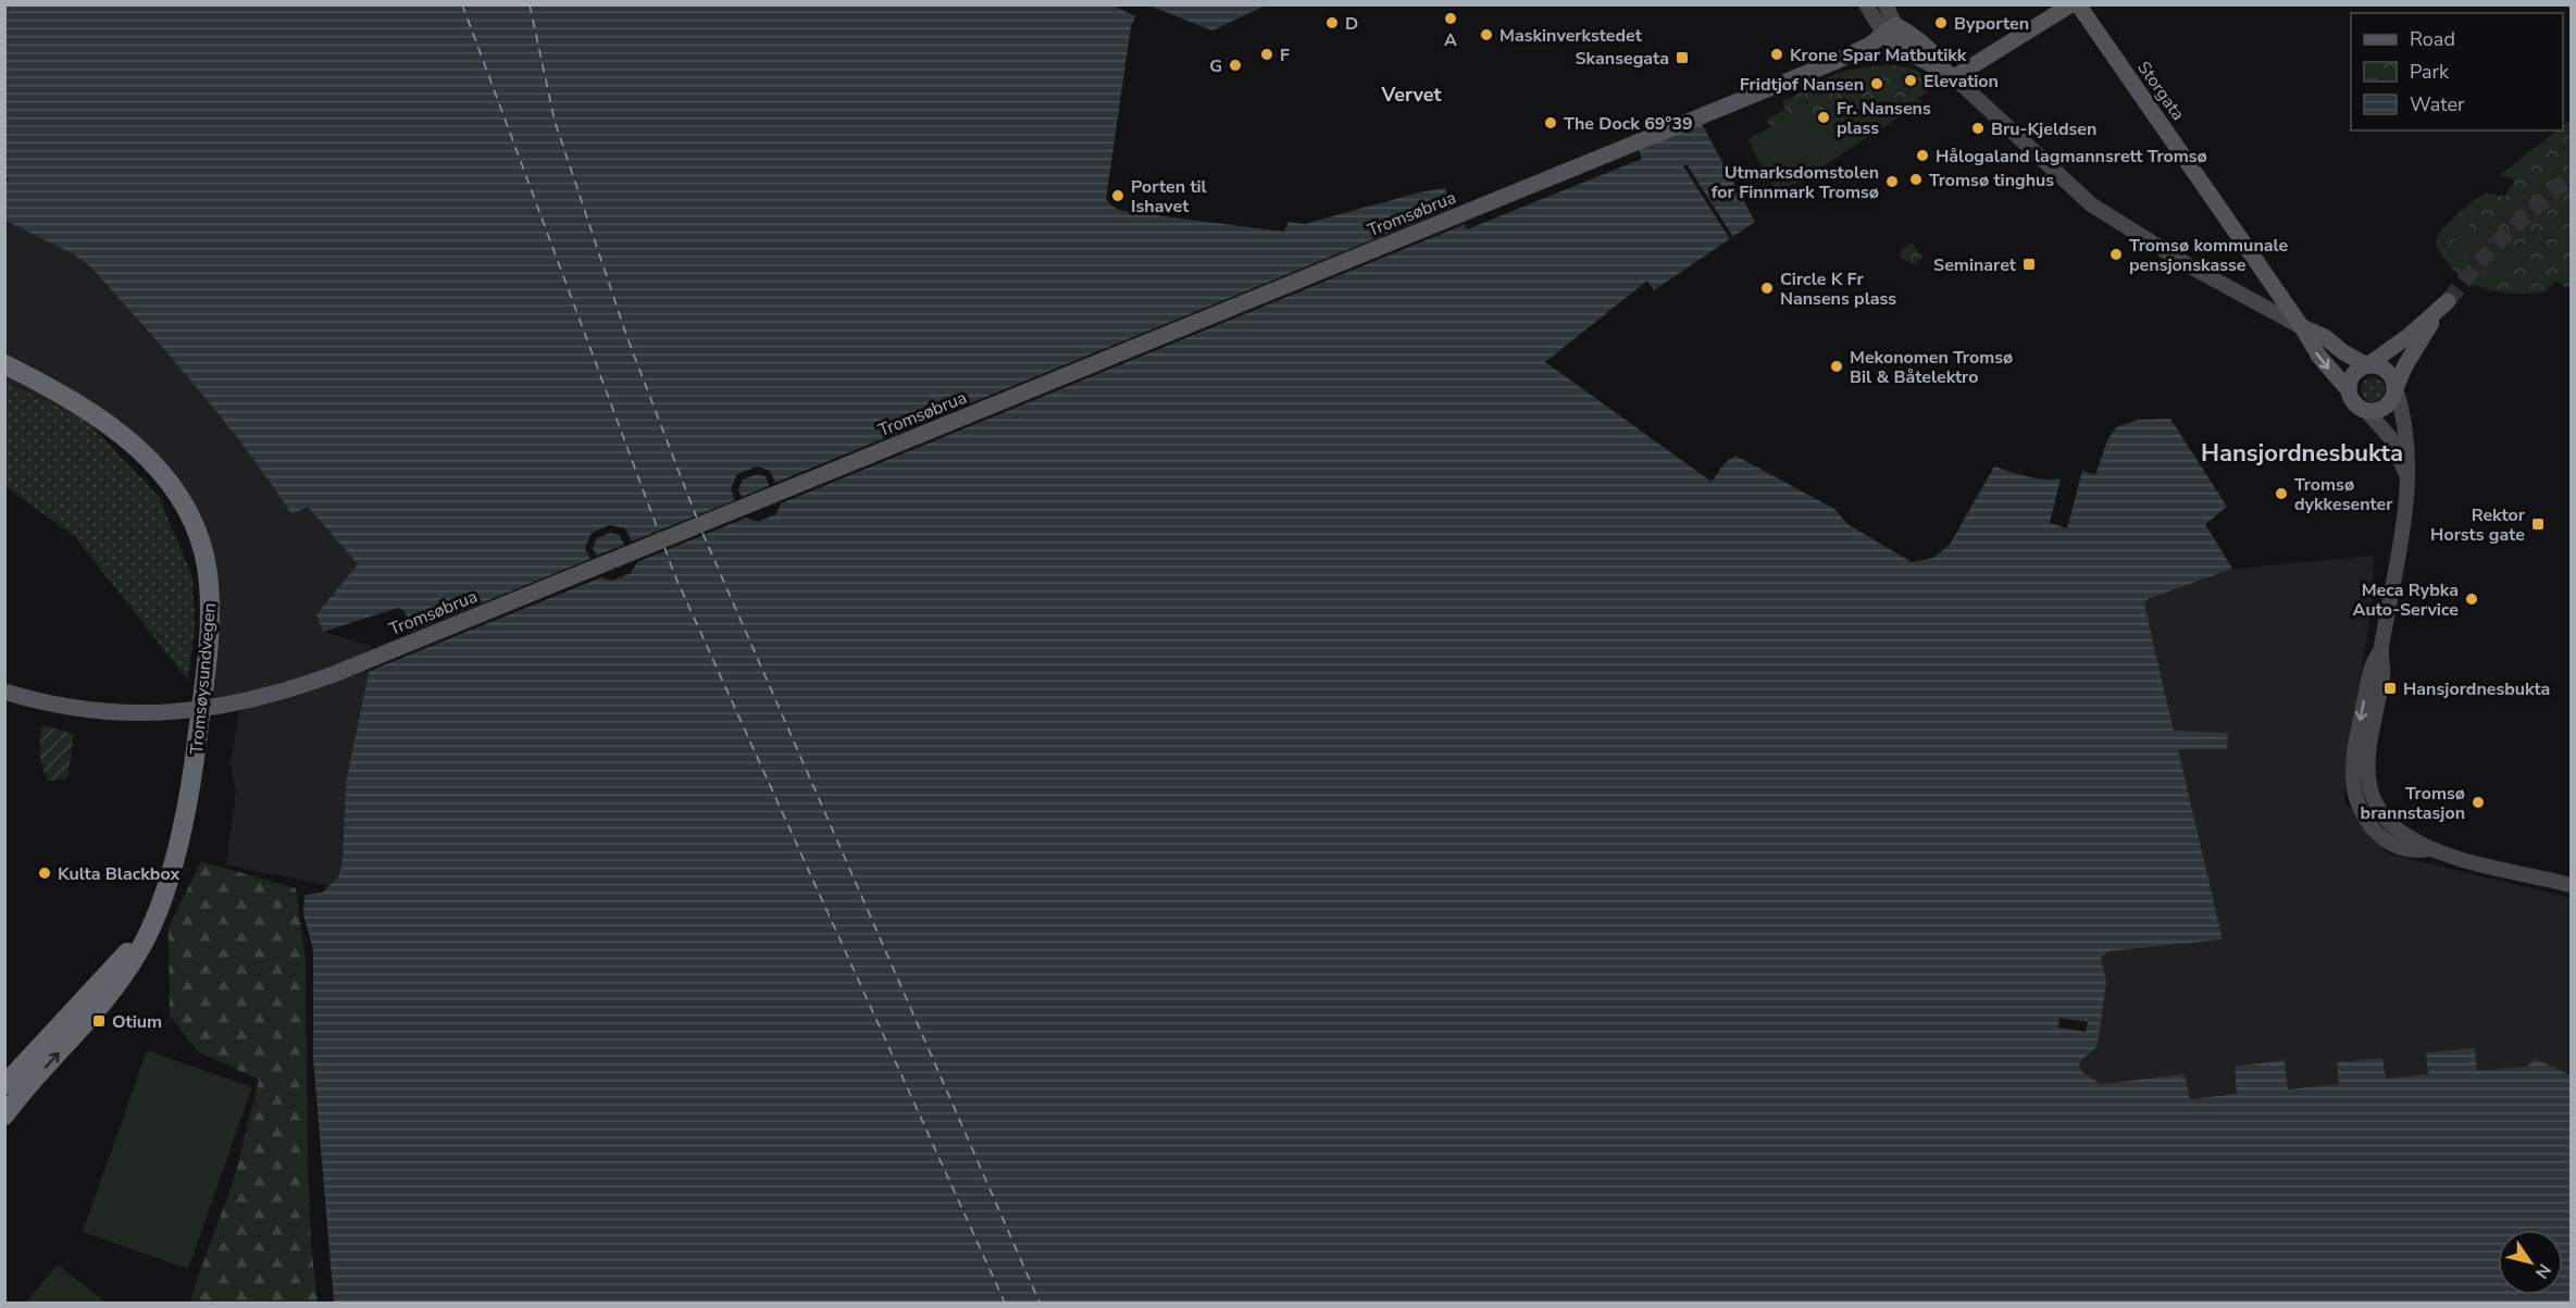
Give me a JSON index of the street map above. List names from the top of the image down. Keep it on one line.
{"streets":{"highway":["Tromsøysundvegen"],"main road":["Storgata","Tromsøbrua"]},"districts":["Vervet","Hansjordnesbukta"],"places":{"other":["A","D","Byporten","Maskinverkstedet","F","Krone Spar Matbutikk","G","Elevation","Fridtjof Nansen","Fr. Nansens plass","The Dock 69°39","Bru-Kjeldsen","Hålogaland lagmannsrett Tromsø","Tromsø tinghus","Utmarksdomstolen for Finnmark Tromsø","Porten til Ishavet","Tromsø kommunale pensjonskasse","Circle K Fr Nansens plass","Mekonomen Tromsø Bil & Båtelektro","Tromsø dykkesenter","Meca Rybka Auto-Service","Tromsø brannstasjon","Kulta Blackbox"],"transit":["Skansegata","Seminaret","Rektor Horsts gate","Hansjordnesbukta","Otium"]},"legend":["Road","Park","Water"],"north":"bottom right"}
